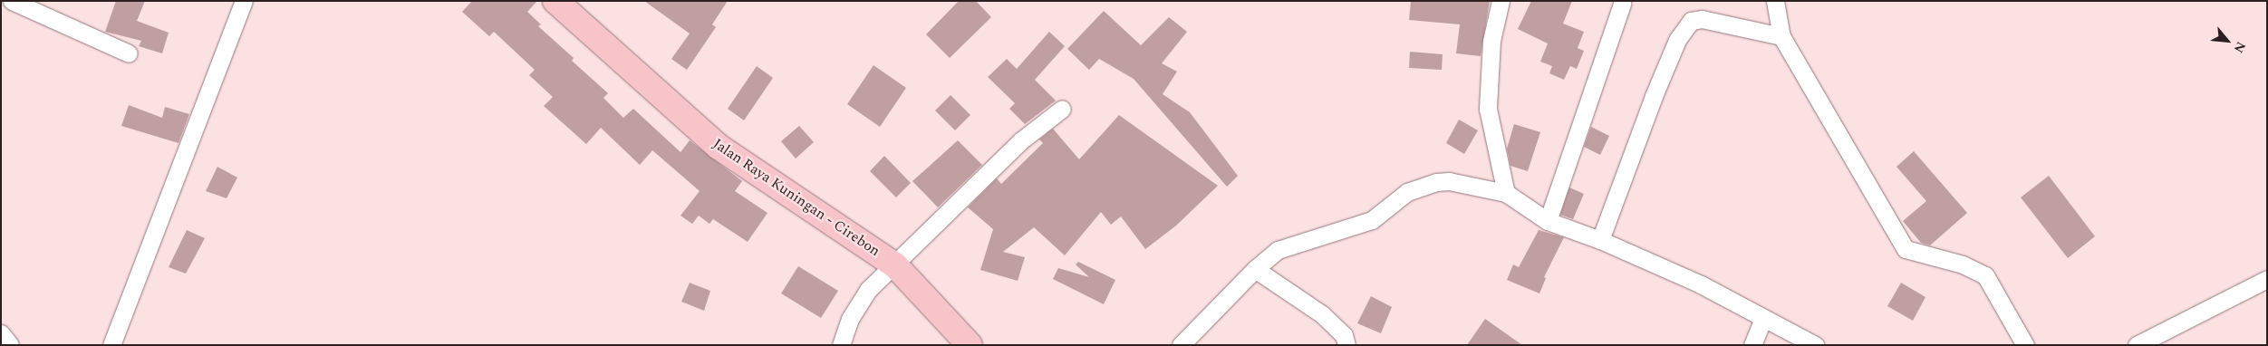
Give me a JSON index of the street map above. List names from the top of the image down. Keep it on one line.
{"streets":{"highway":["Jalan Raya Kuningan - Cirebon"]},"north":"bottom right"}
